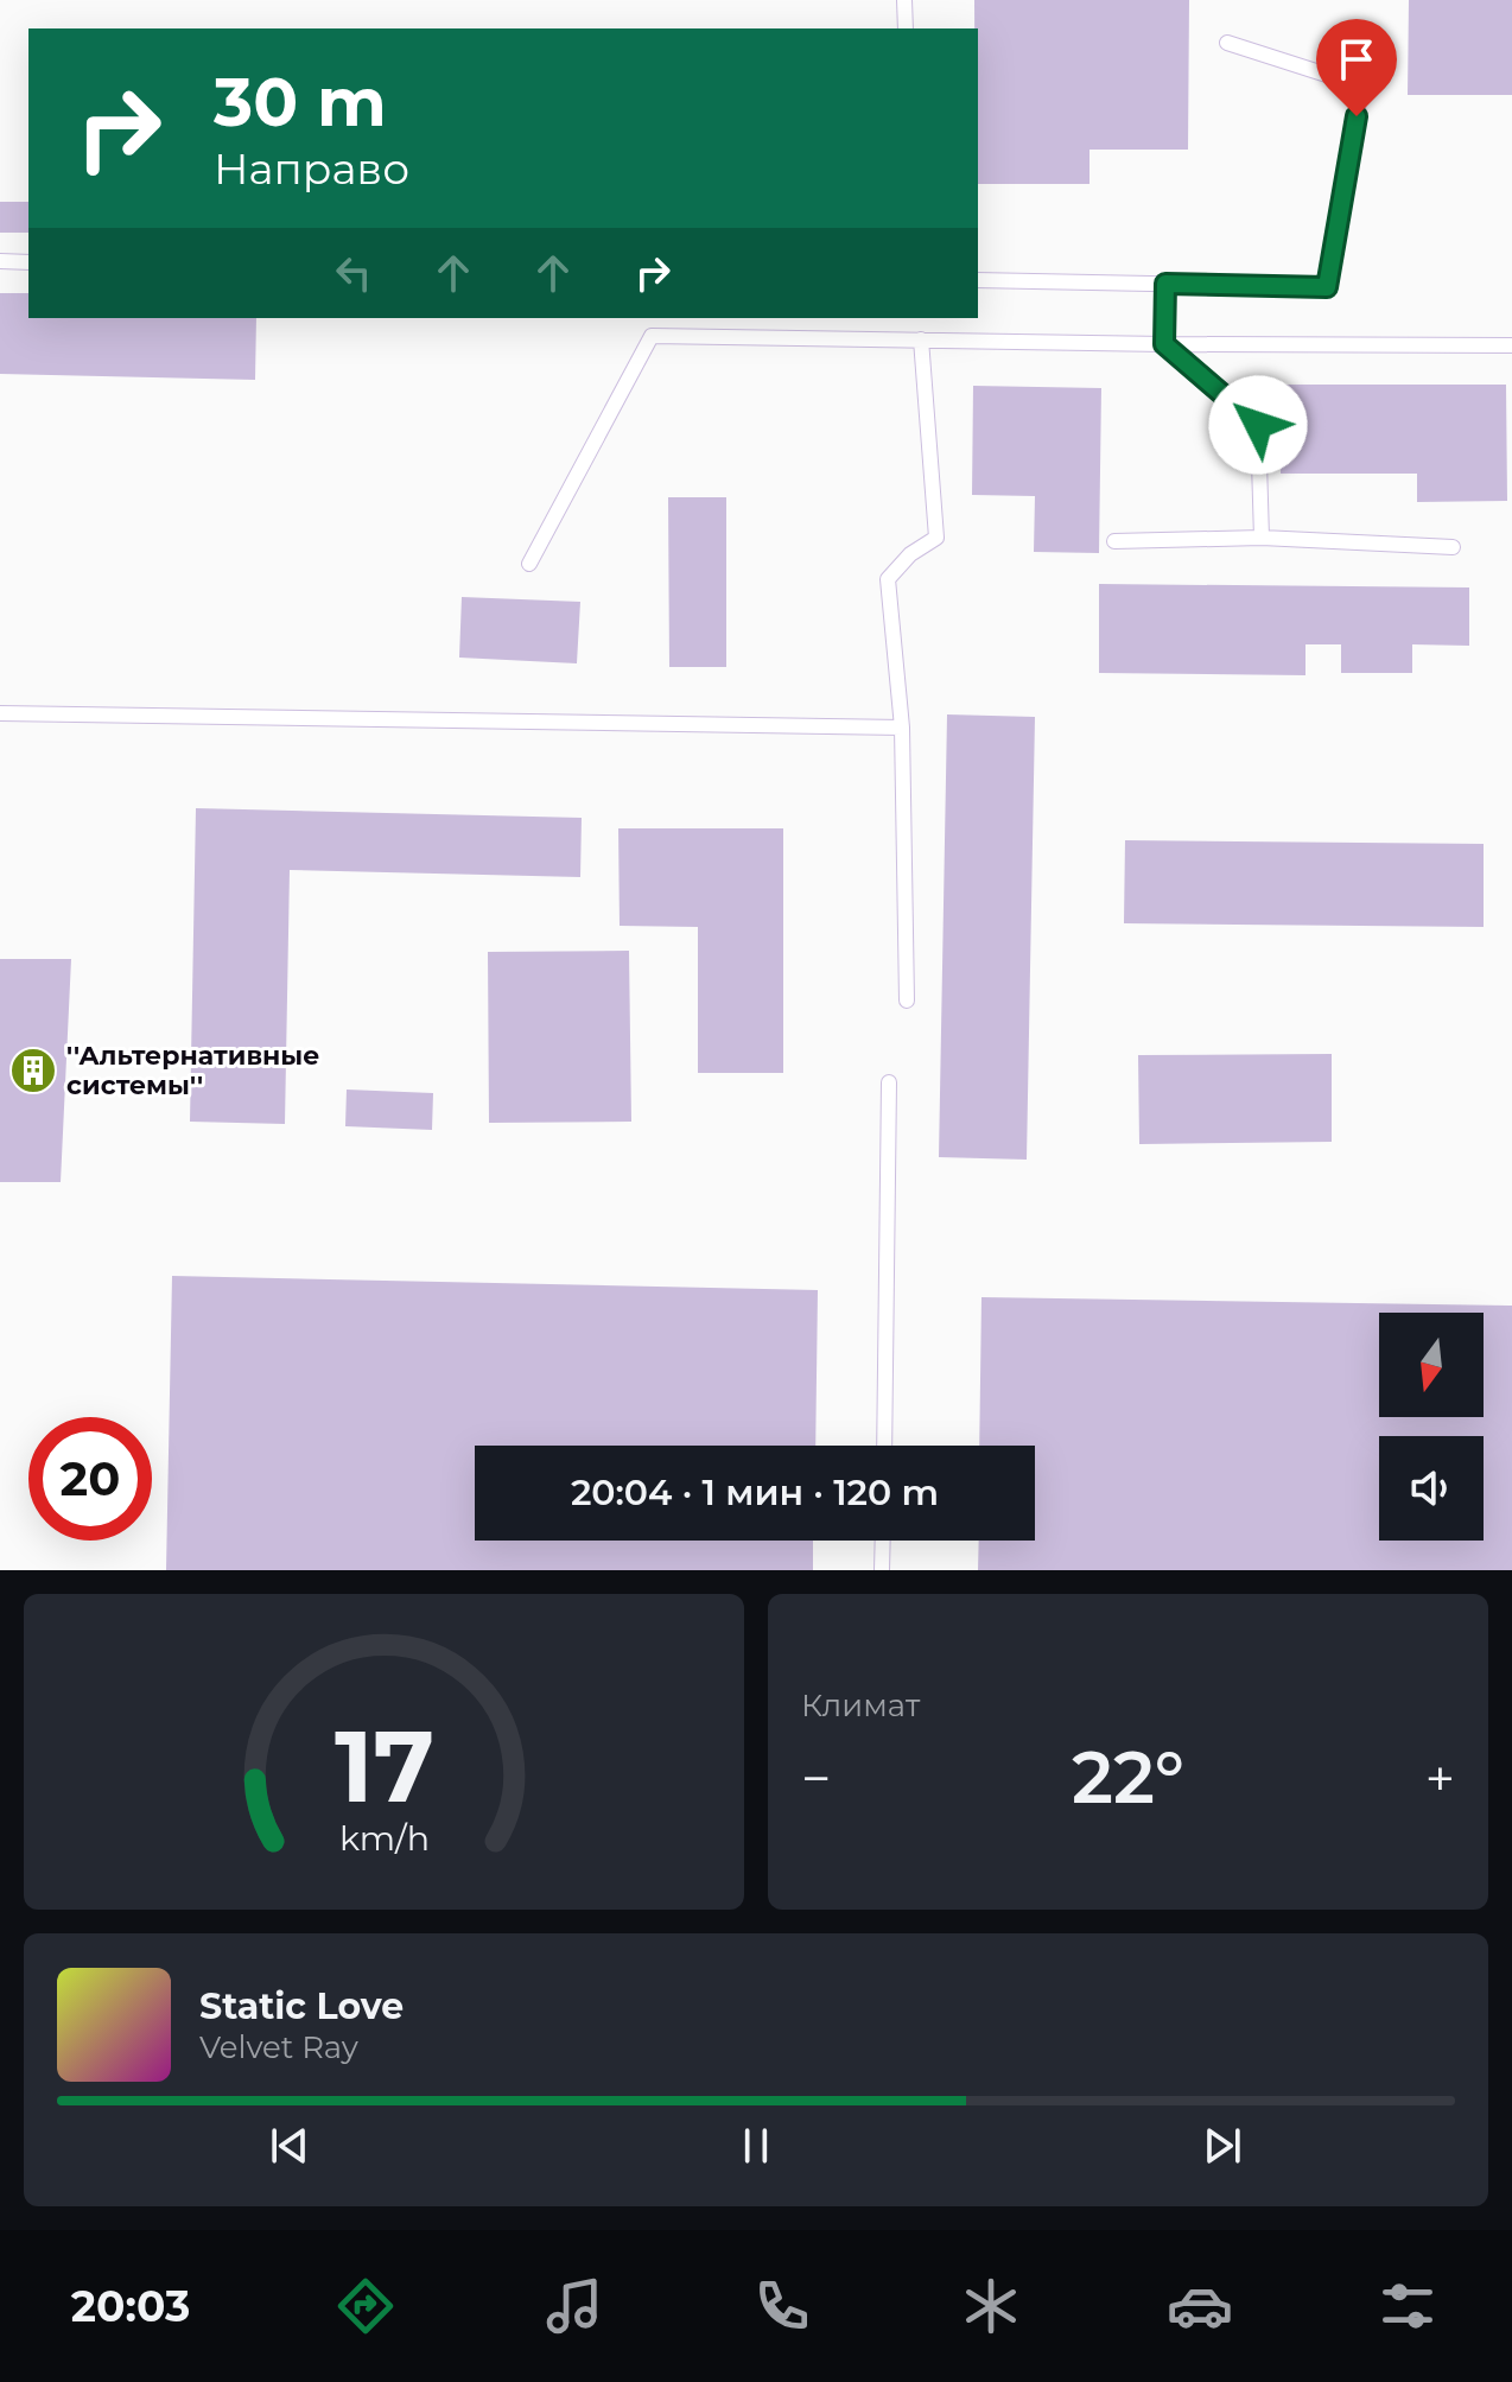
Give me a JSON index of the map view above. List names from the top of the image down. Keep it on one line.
{"places":{"building":["''Альтернативные системы''"]},"north":"bottom","page":{"turn":["30 m","Направо"],"limit":"20","trip":"20:04 · 1 мин · 120 m","tile":"Климат","heat":["−","22°","+"],"song":["Static Love","Velvet Ray"],"tabs":"20:03","gauge":["17","km/h"]}}
